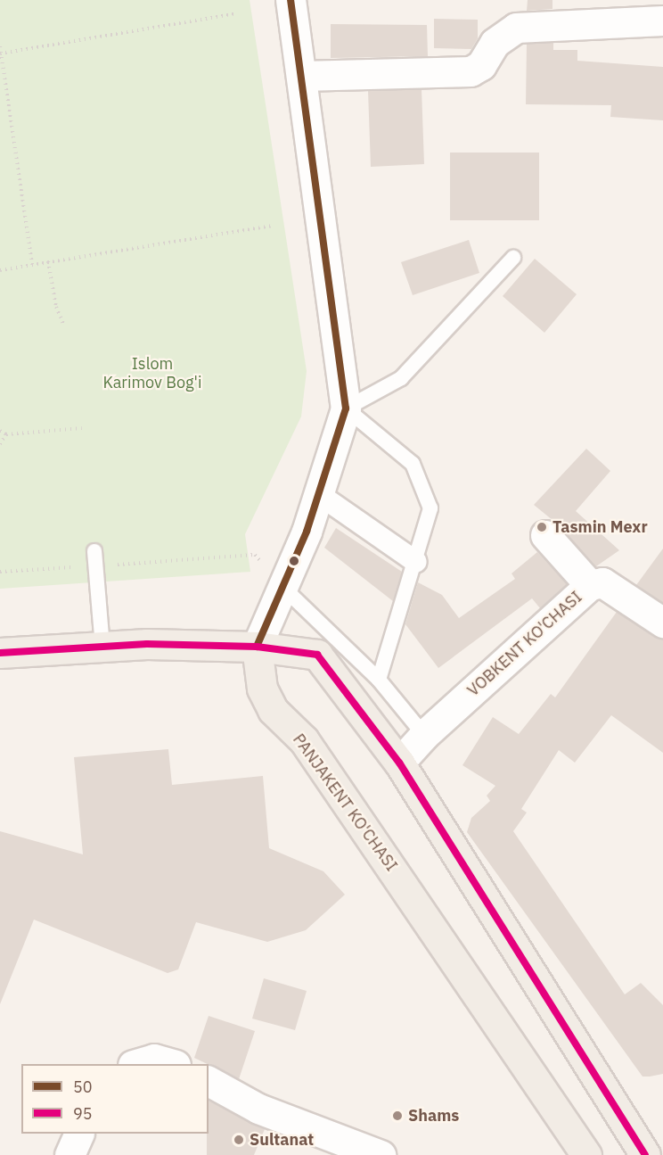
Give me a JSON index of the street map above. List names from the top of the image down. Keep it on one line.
{"streets":{"main road":["PANJAKENT KO'CHASI"],"street":["VOBKENT KO'CHASI"]},"parks":["Islom Karimov Bog'i"],"places":["Tasmin Mexr","Shams","Sultanat"],"lines":["transit line 50","transit line 95"],"legend":["50","95"]}
